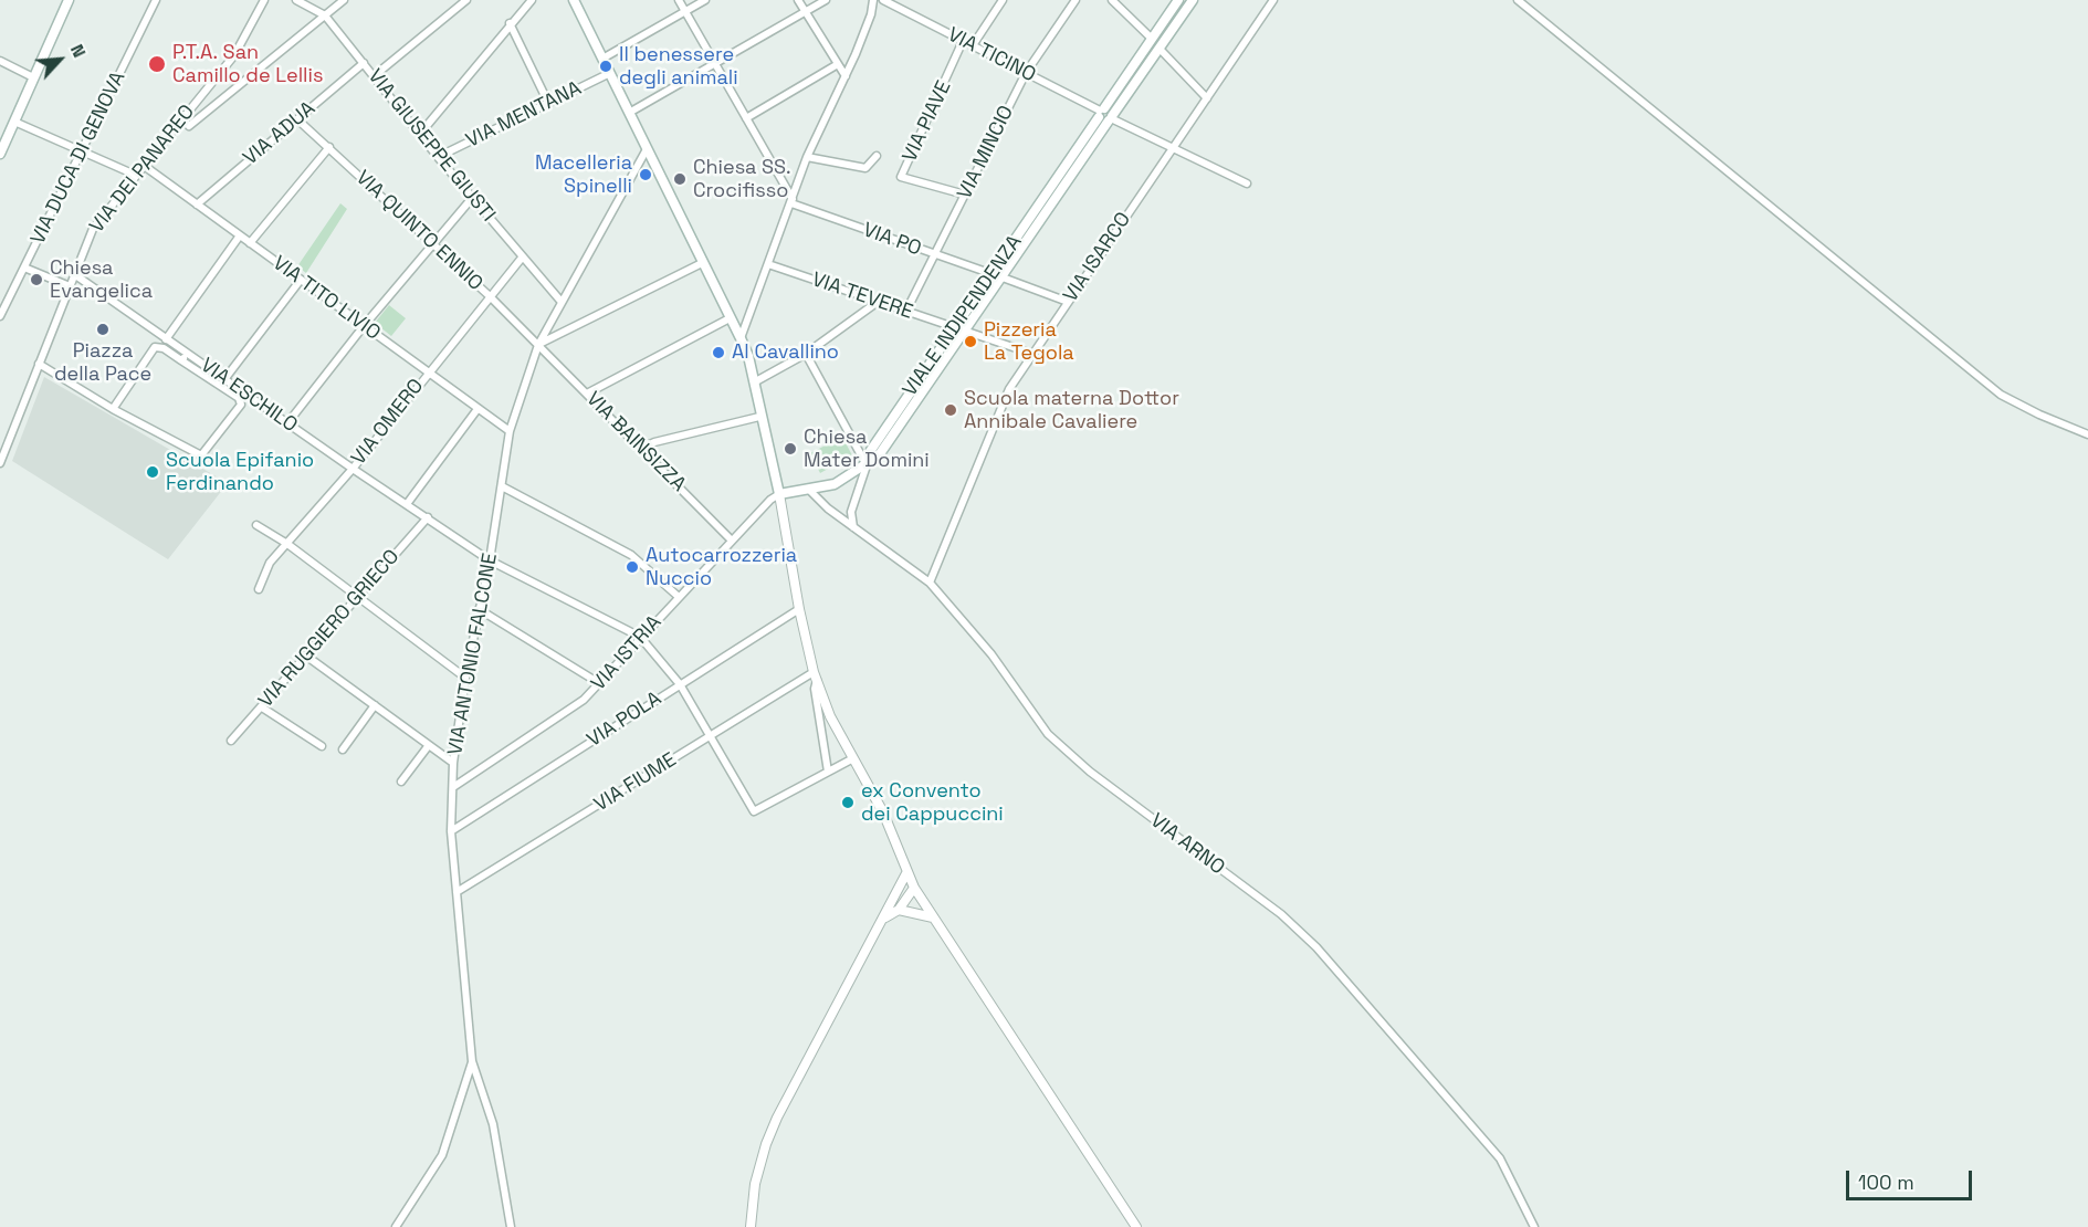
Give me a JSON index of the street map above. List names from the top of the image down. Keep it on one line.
{"streets":{"main road":["VIALE INDIPENDENZA"],"street":["VIA TICINO","VIA MENTANA","VIA PIAVE","VIA ADUA","VIA GIUSEPPE GIUSTI","VIA MINCIO","VIA DUCA DI GENOVA","VIA DEI PANAREO","VIA QUINTO ENNIO","VIA PO","VIA ISARCO","VIA TEVERE","VIA TITO LIVIO","VIA ESCHILO","VIA OMERO","VIA BAINSIZZA","VIA RUGGIERO GRIECO","VIA ISTRIA","VIA ANTONIO FALCONE","VIA POLA","VIA FIUME","VIA ARNO"]},"crossings":[["VIA TICINO","VIA PIAVE"],["VIA TICINO","VIA MINCIO"],["VIA TICINO","VIA ISARCO"],["VIA TICINO","VIALE INDIPENDENZA"],["VIA MENTANA","VIA GIUSEPPE GIUSTI"],["VIA PIAVE","VIA MINCIO"],["VIA ADUA","VIA GIUSEPPE GIUSTI"],["VIA ADUA","VIA QUINTO ENNIO"],["VIA ADUA","VIA TITO LIVIO"],["VIA GIUSEPPE GIUSTI","VIA OMERO"],["VIA GIUSEPPE GIUSTI","VIA ANTONIO FALCONE"],["VIA MINCIO","VIA PO"],["VIA MINCIO","VIA TEVERE"],["VIA DEI PANAREO","VIA TITO LIVIO"],["VIA DEI PANAREO","VIA ESCHILO"],["VIA QUINTO ENNIO","VIA OMERO"],["VIA QUINTO ENNIO","VIA BAINSIZZA"],["VIA QUINTO ENNIO","VIA ANTONIO FALCONE"],["VIA PO","VIA ISARCO"],["VIA PO","VIALE INDIPENDENZA"],["VIA ISARCO","VIA TEVERE"],["VIA ISARCO","VIA ARNO"],["VIA TEVERE","VIALE INDIPENDENZA"],["VIA TITO LIVIO","VIA OMERO"],["VIA TITO LIVIO","VIA ANTONIO FALCONE"],["VIA ESCHILO","VIA OMERO"],["VIA ESCHILO","VIA RUGGIERO GRIECO"],["VIA ESCHILO","VIA ISTRIA"],["VIA ESCHILO","VIA ANTONIO FALCONE"],["VIA BAINSIZZA","VIA ISTRIA"],["VIA BAINSIZZA","VIA ANTONIO FALCONE"],["VIA ISTRIA","VIA ANTONIO FALCONE"],["VIA ANTONIO FALCONE","VIA POLA"],["VIA ANTONIO FALCONE","VIA FIUME"]],"places":["P.T.A. San Camillo de Lellis","Il benessere degli animali","Macelleria Spinelli","Chiesa SS. Crocifisso","Chiesa Evangelica","Piazza della Pace","Pizzeria La Tegola","Al Cavallino","Scuola materna Dottor Annibale Cavaliere","Chiesa Mater Domini","Scuola Epifanio Ferdinando","Autocarrozzeria Nuccio","ex Convento dei Cappuccini"],"scale_bar":"100 m","north":"top right"}
